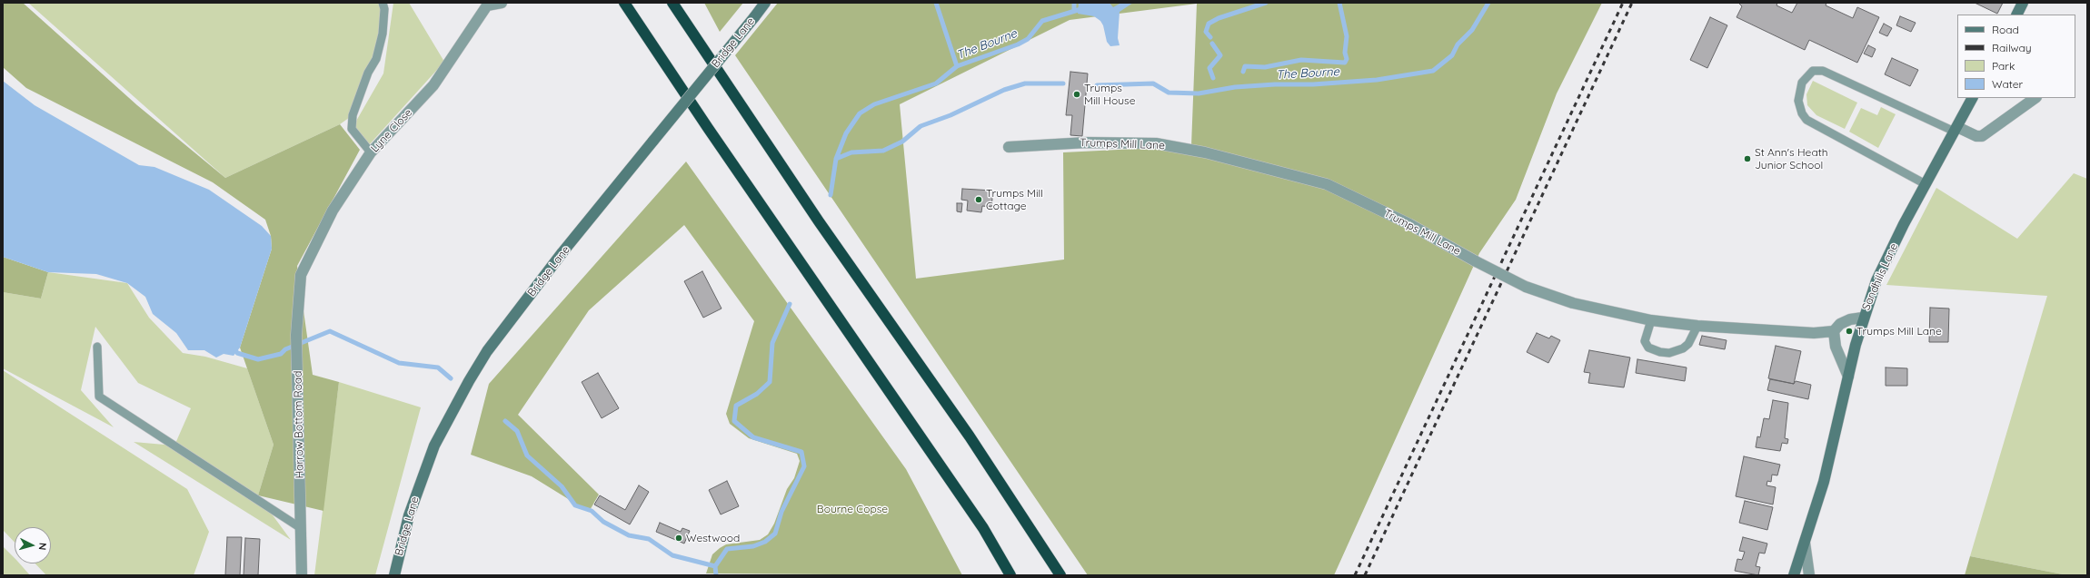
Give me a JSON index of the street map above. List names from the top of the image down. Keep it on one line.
{"streets":{"street":["Bridge Lane","Lyne Close","Trumps Mill Lane","Sandhills Lane","Harrow Bottom Road"]},"crossings":[["Lyne Close","Harrow Bottom Road"]],"water":["The Bourne"],"parks":["Bourne Copse"],"places":["Trumps Mill House","St Ann's Heath Junior School","Trumps Mill Cottage","Trumps Mill Lane","Westwood"],"legend":["Road","Railway","Park","Water"],"north":"right"}
